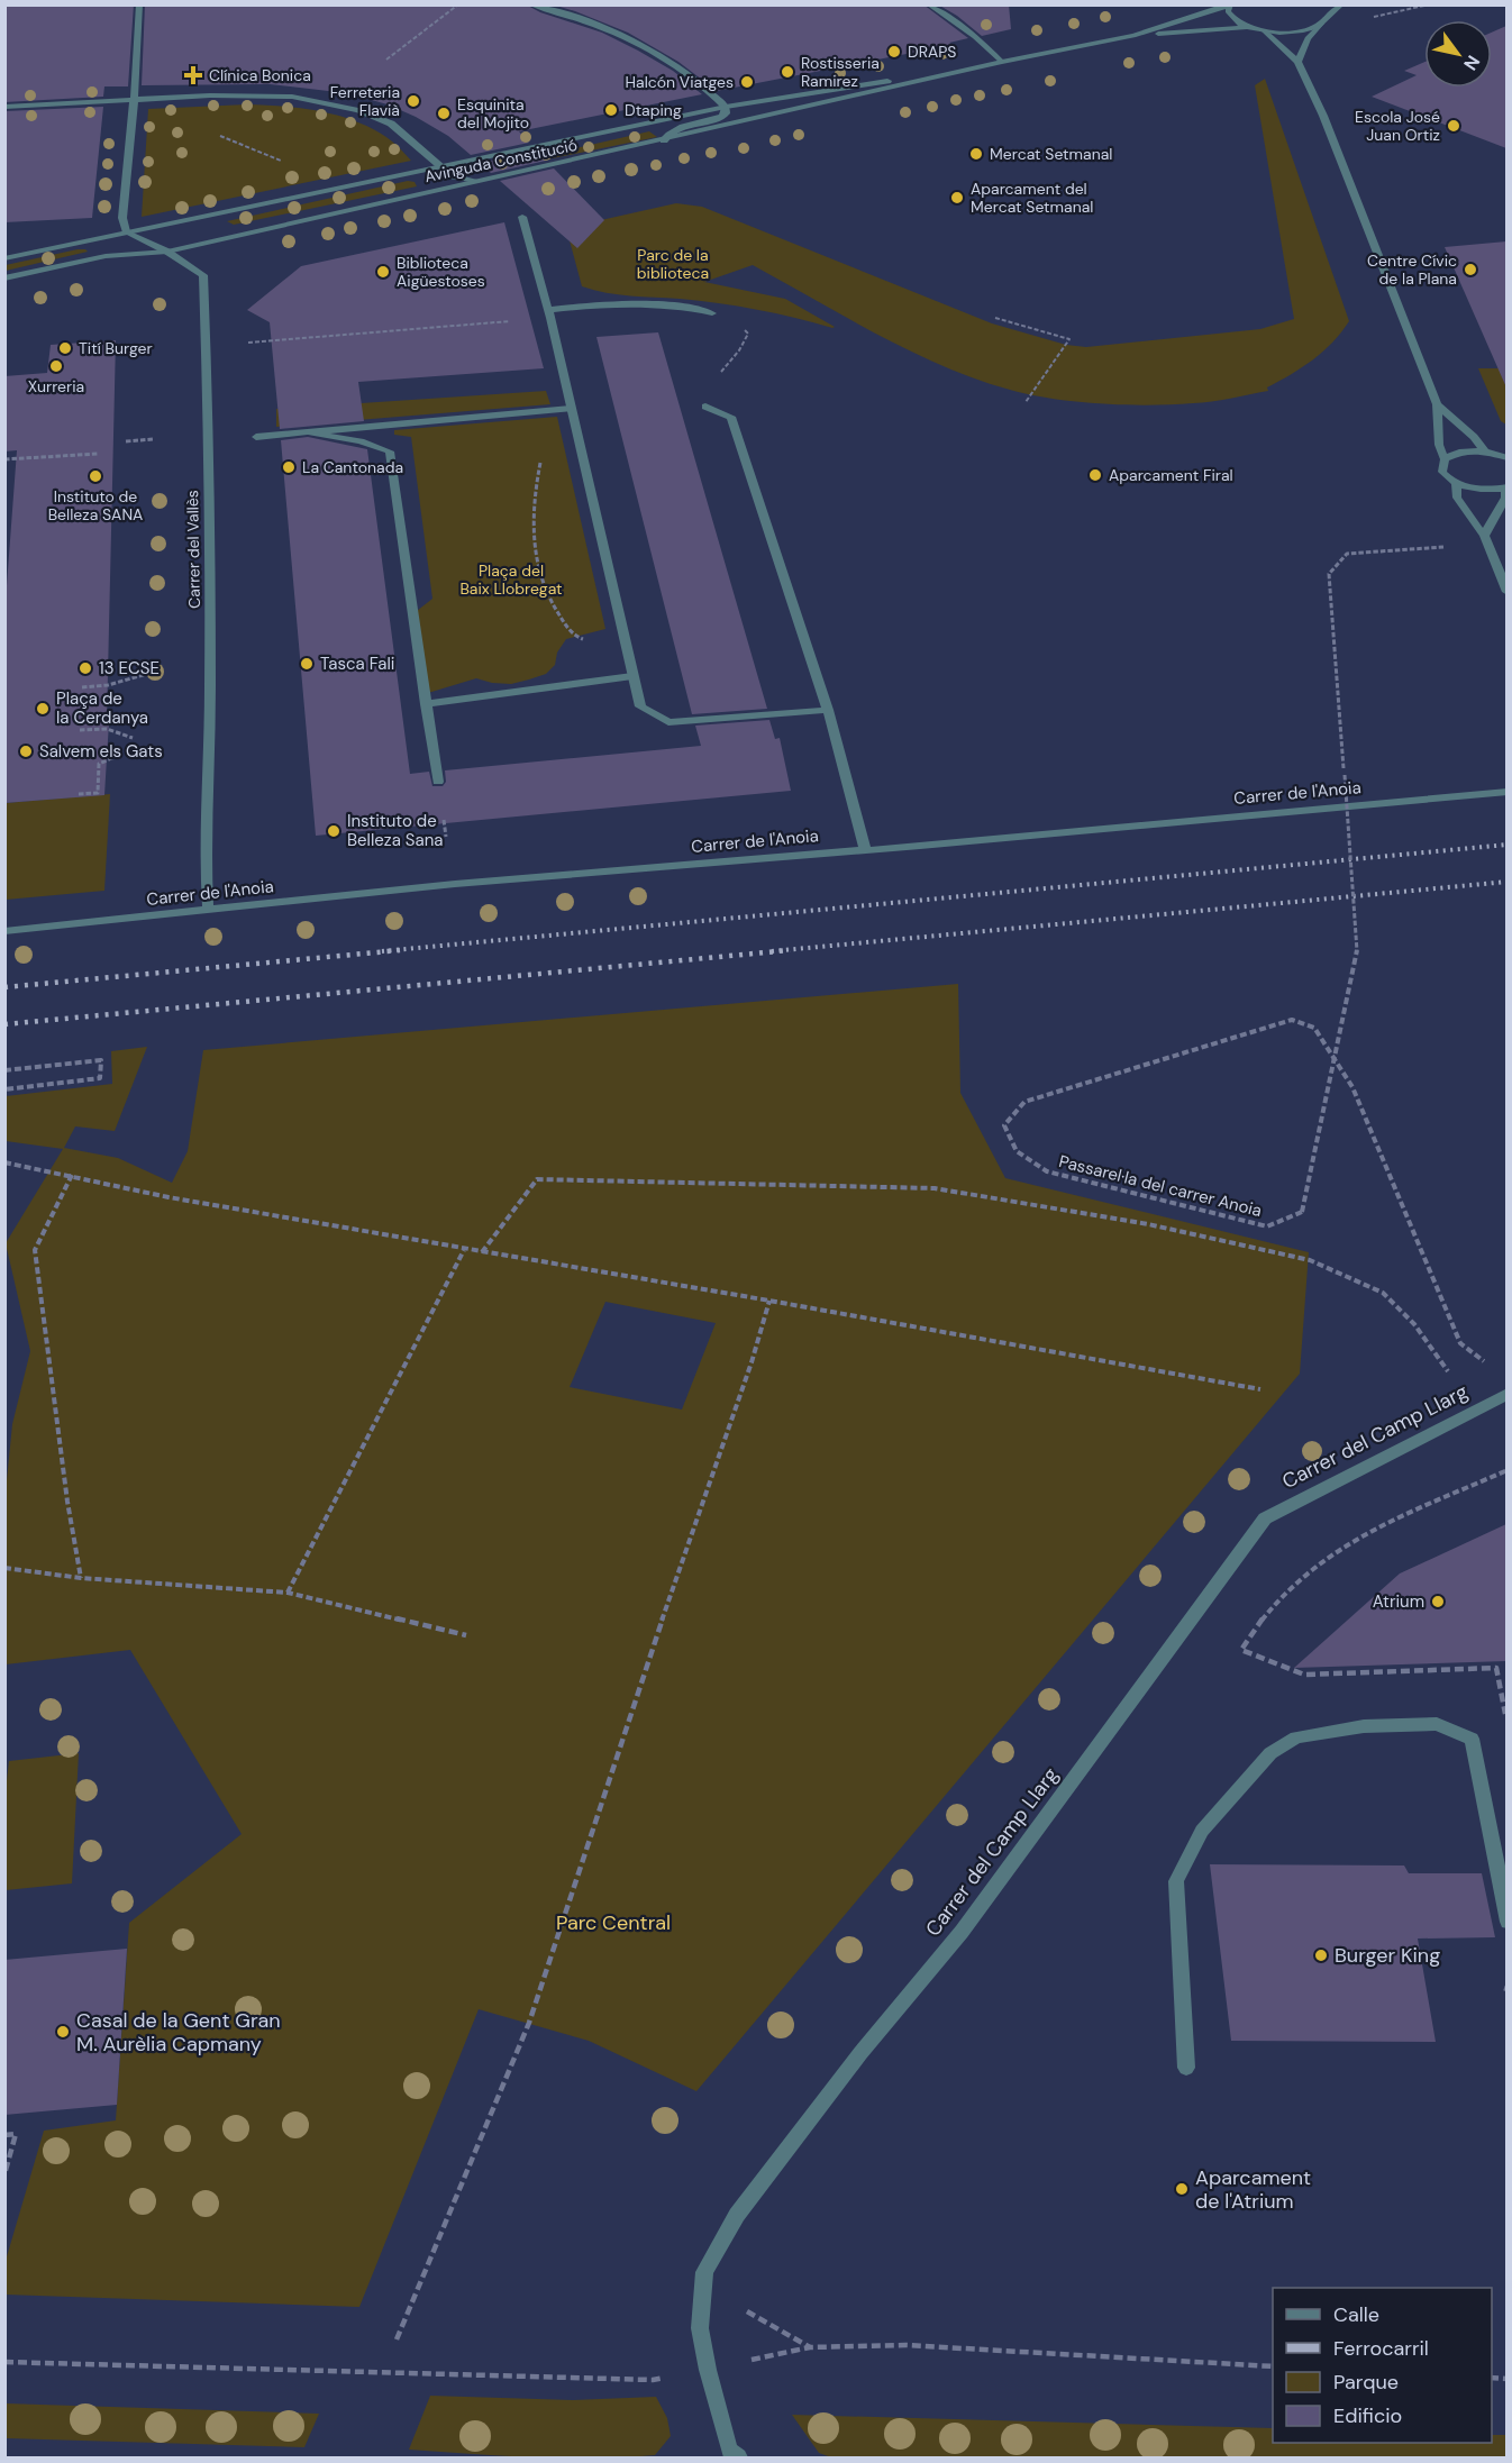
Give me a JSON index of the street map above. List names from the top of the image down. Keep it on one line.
{"streets":{"street":["Avinguda Constitució","Carrer del Vallès","Carrer de l'Anoia","Carrer del Camp Llarg"],"path":["Passarel·la del carrer Anoia"]},"crossings":[["Avinguda Constitució","Carrer del Vallès"],["Carrer del Vallès","Carrer de l'Anoia"]],"parks":["Parc de la biblioteca","Plaça del Baix Llobregat","Parc Central"],"places":{"other":["DRAPS","Rostisseria Ramirez","Halcón Viatges","Ferreteria Flavià","Dtaping","Esquinita del Mojito","Escola José Juan Ortiz","Mercat Setmanal","Aparcament del Mercat Setmanal","Centre Cívic de la Plana","Biblioteca Aigüestoses","Tití Burger","Xurreria","La Cantonada","Aparcament Firal","Instituto de Belleza SANA","Tasca Fali","13 ECSE","Plaça de la Cerdanya","Salvem els Gats","Instituto de Belleza Sana","Atrium","Burger King","Casal de la Gent Gran M. Aurèlia Capmany","Aparcament de l'Atrium"],"health":["Clínica Bonica"]},"legend":["Calle","Ferrocarril","Parque","Edificio"],"north":"bottom right"}
